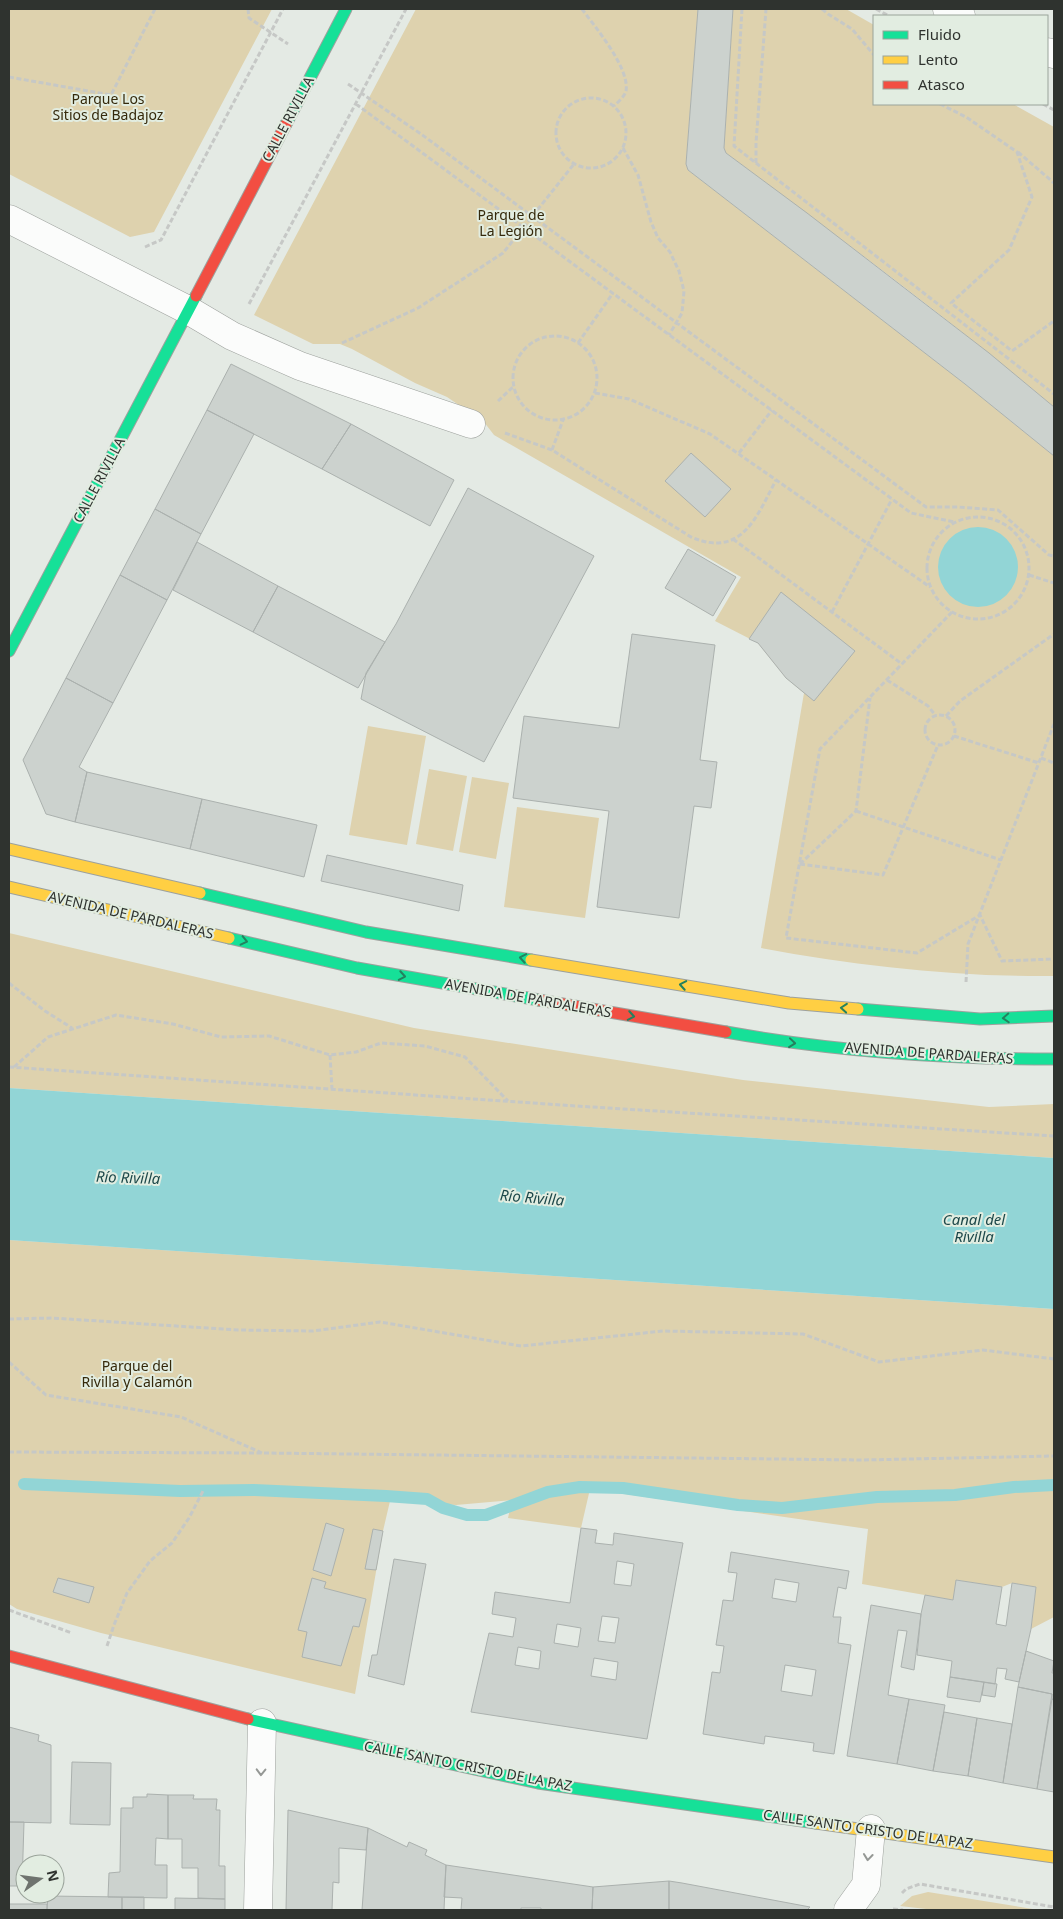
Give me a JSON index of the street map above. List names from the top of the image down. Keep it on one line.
{"streets":{"main road":["CALLE RIVILLA","AVENIDA DE PARDALERAS","CALLE SANTO CRISTO DE LA PAZ"]},"water":["Río Rivilla","Canal del Rivilla"],"parks":["Parque Los Sitios de Badajoz","Parque de La Legión","Parque del Rivilla y Calamón"],"legend":["Fluido","Lento","Atasco"],"north":"right"}
